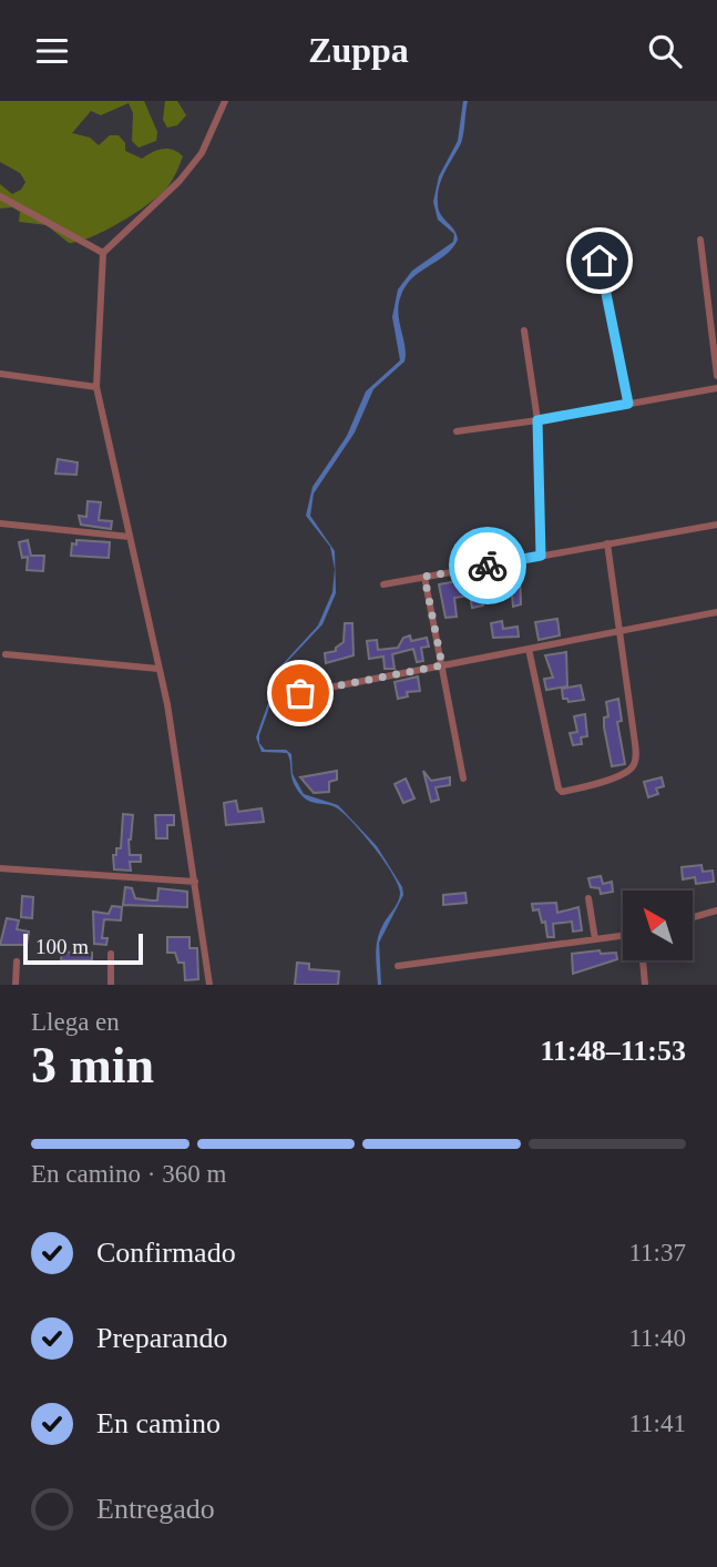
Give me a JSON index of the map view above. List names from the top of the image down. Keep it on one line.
{"scale_bar":"100 m","north":"top left","page":{"header":"Zuppa","scale":"100 m","heading":["3 min","Llega en","11:48–11:53"],"bar":"En camino · 360 m","list":[["Confirmado","11:37"],["Preparando","11:40"],["En camino","11:41"],"Entregado"]}}
